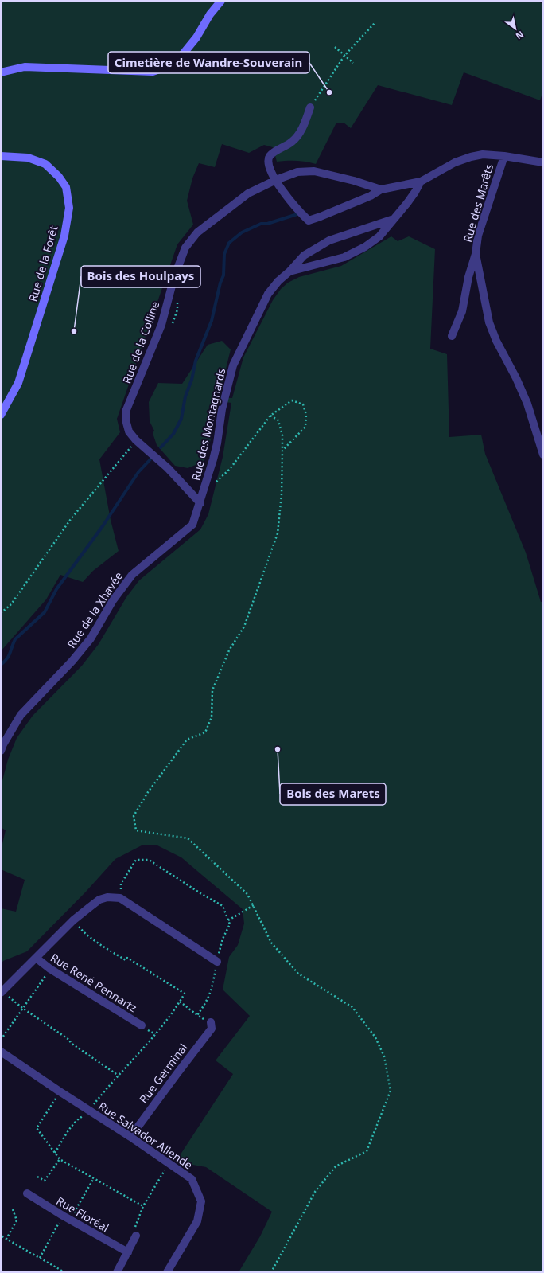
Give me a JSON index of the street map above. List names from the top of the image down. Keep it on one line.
{"streets":{"main road":["Rue de la Forêt"],"street":["Rue des Marêts","Rue de la Colline","Rue des Montagnards","Rue de la Xhavée","Rue René Pennartz","Rue Germinal","Rue Salvador Allende","Rue Floréal"]},"crossings":[["Rue des Marêts","Rue de la Colline"],["Rue de la Colline","Rue des Montagnards"],["Rue de la Colline","Rue de la Xhavée"],["Rue des Montagnards","Rue de la Xhavée"],["Rue Germinal","Rue Salvador Allende"]],"places":["Cimetière de Wandre-Souverain","Bois des Houlpays","Bois des Marets"],"north":"bottom right"}
